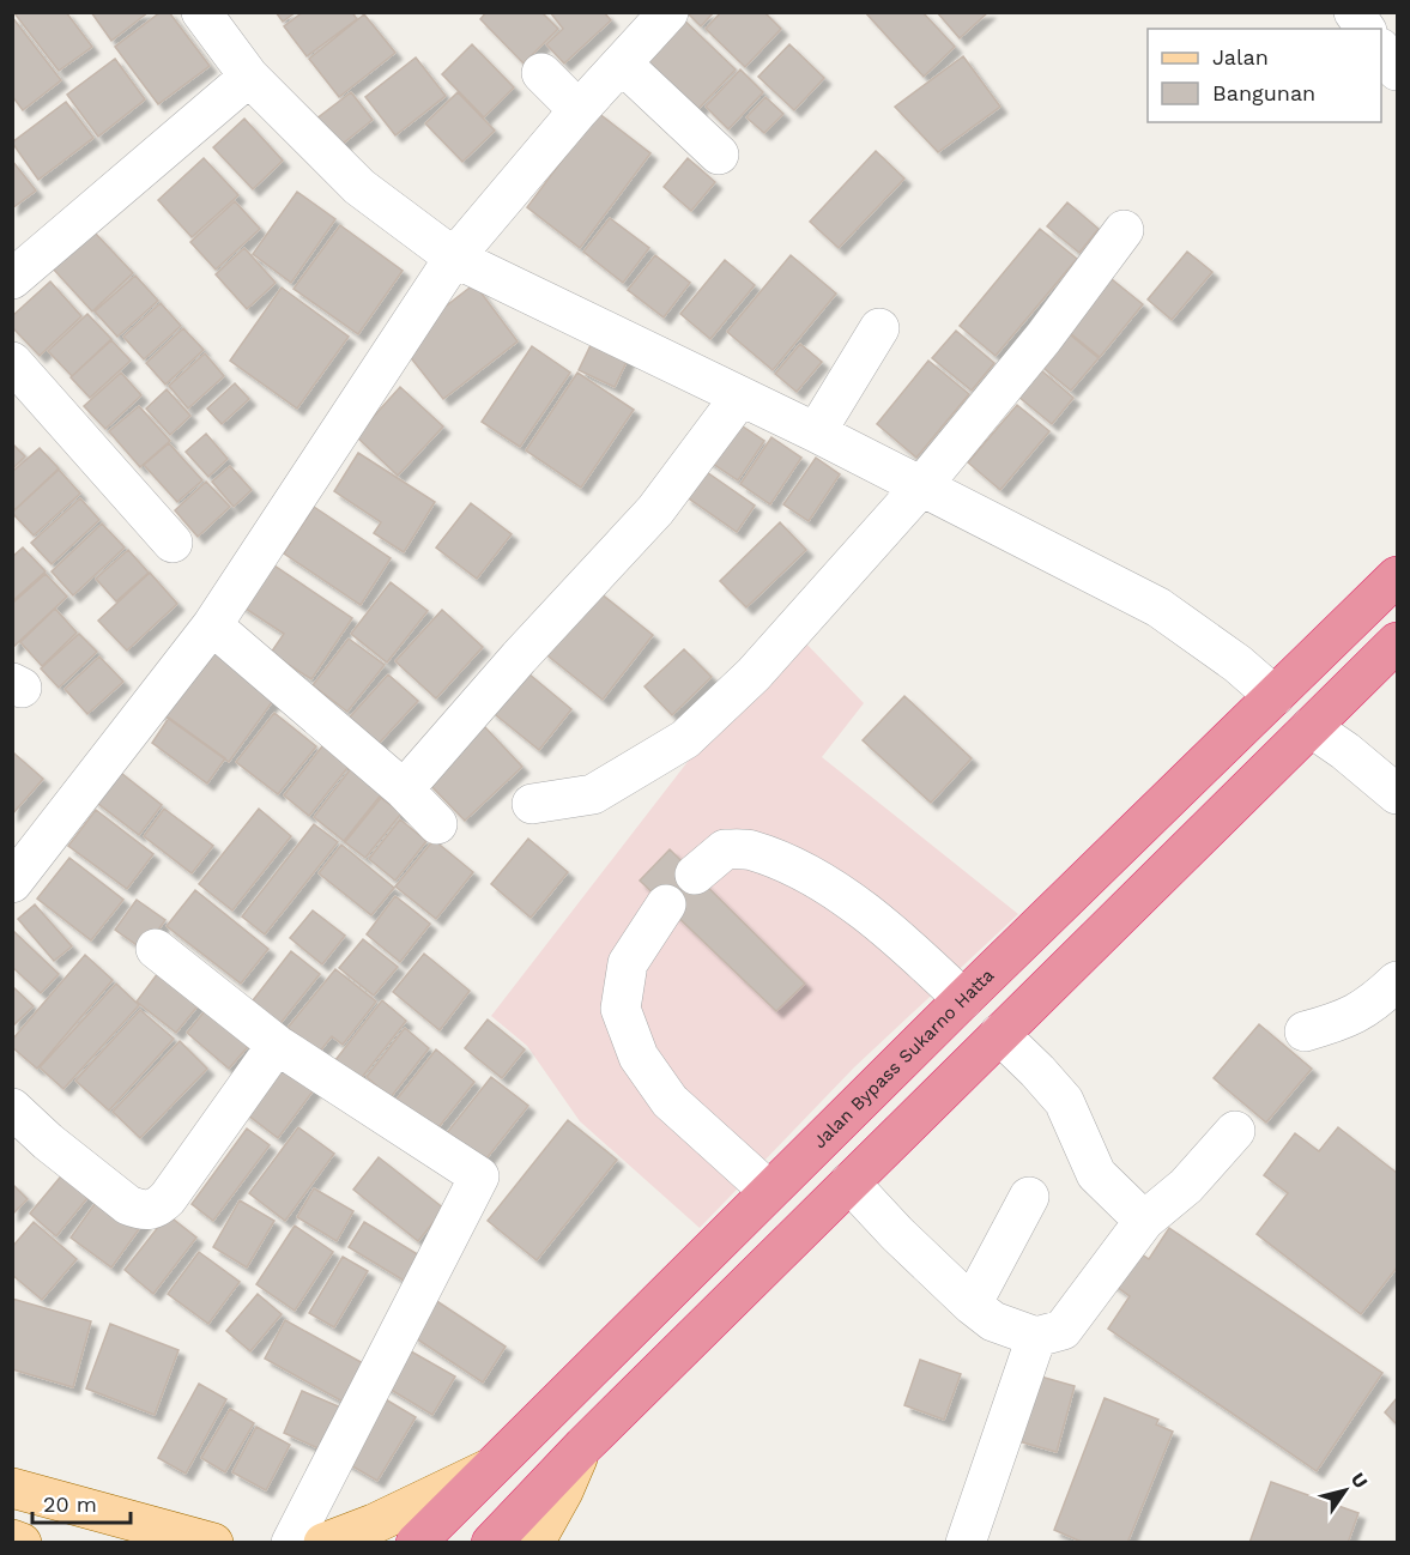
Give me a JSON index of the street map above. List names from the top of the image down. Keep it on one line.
{"streets":{"highway":["Jalan Bypass Sukarno Hatta"]},"legend":["Jalan","Bangunan"],"scale_bar":"20 m","north":"top right"}
